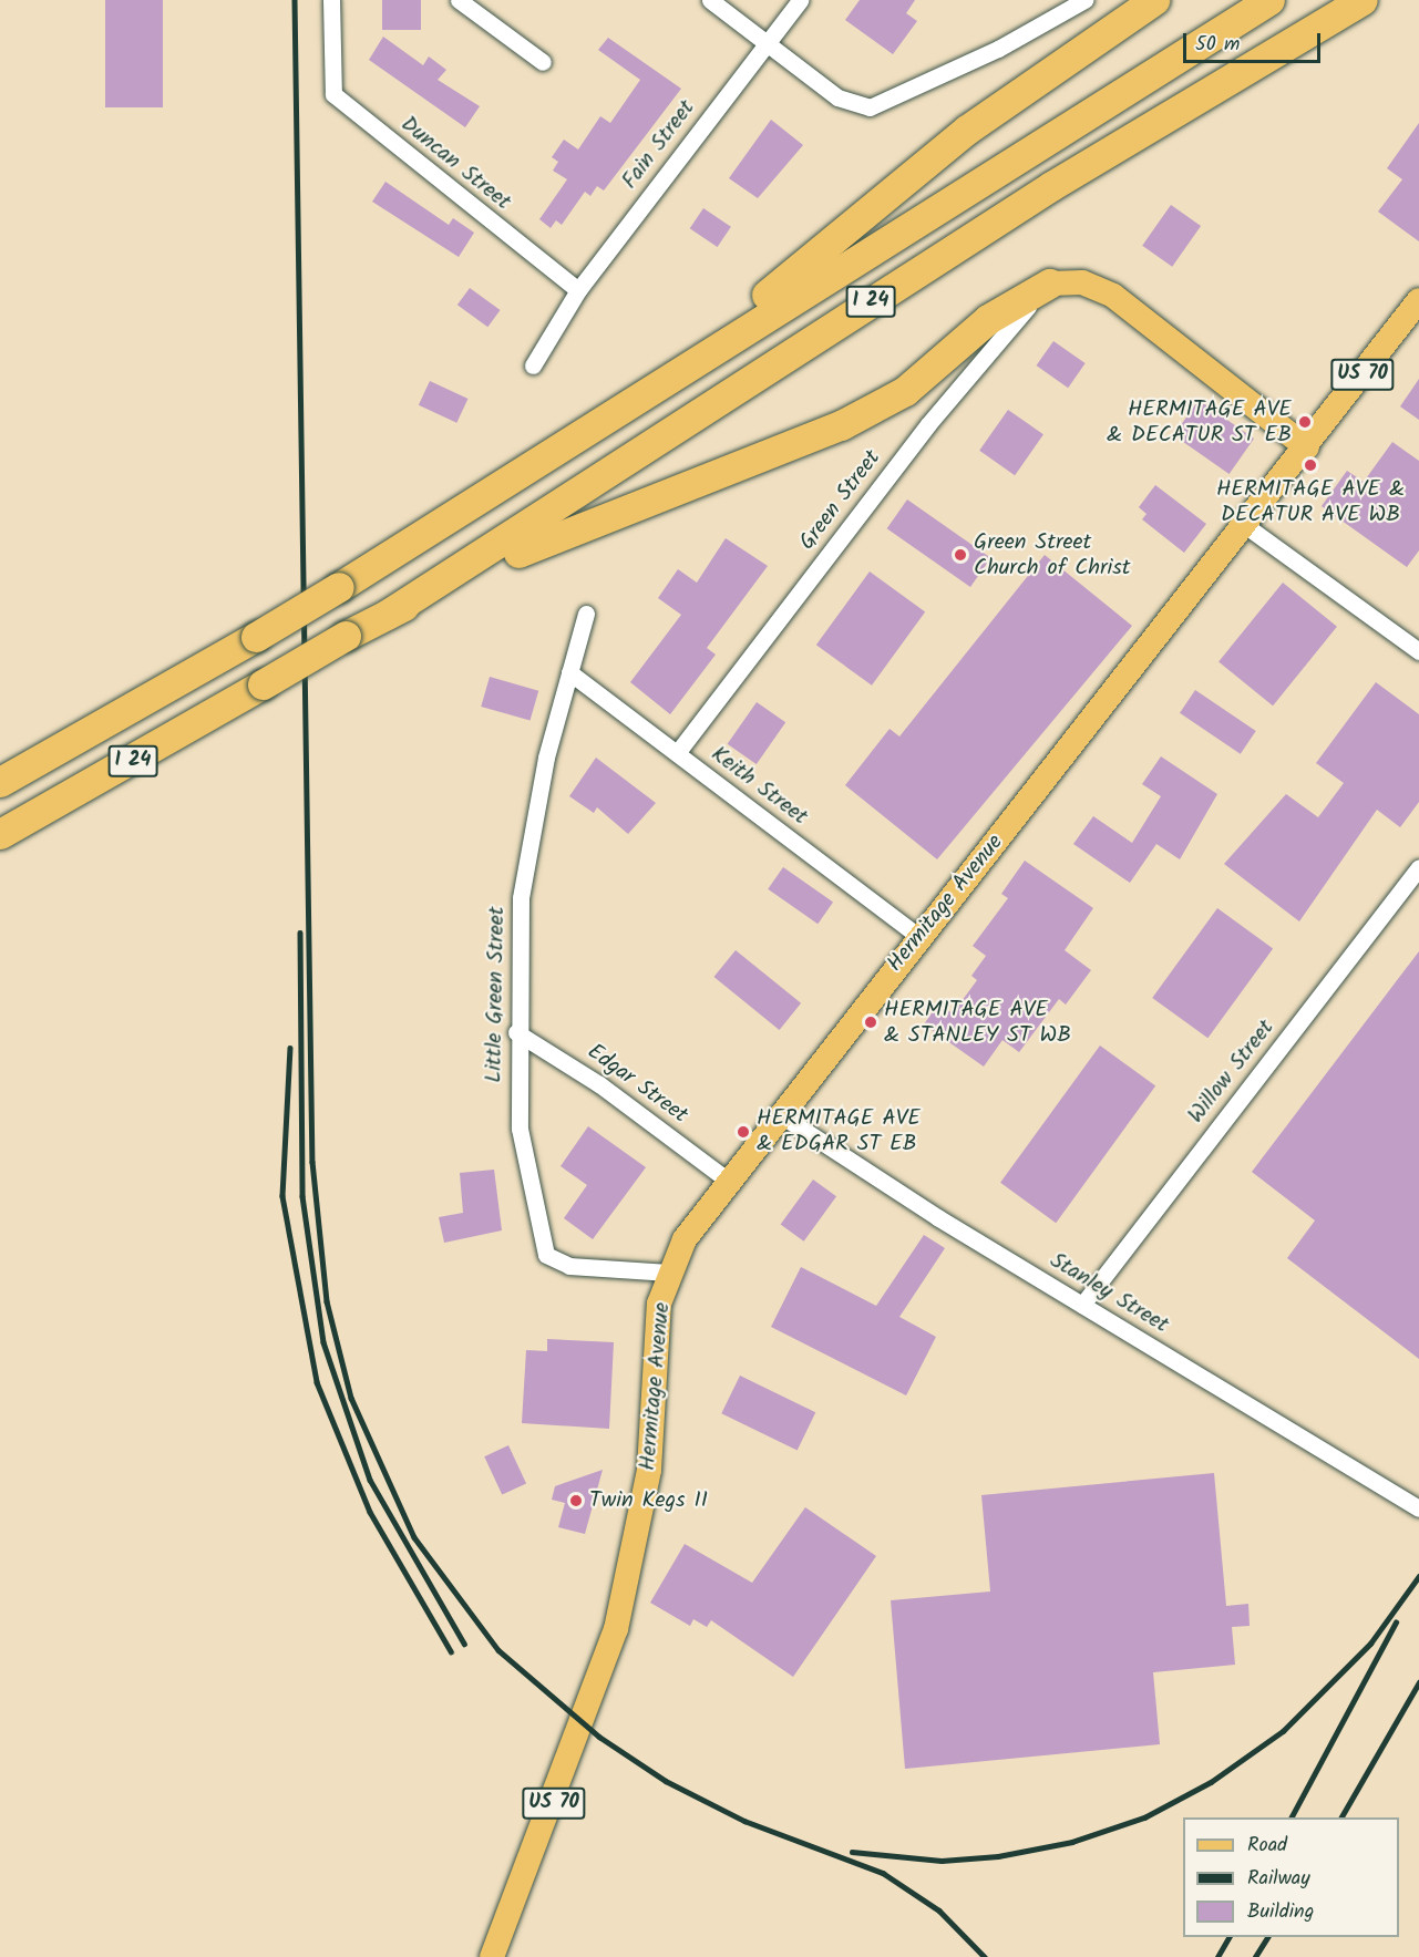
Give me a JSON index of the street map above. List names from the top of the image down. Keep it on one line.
{"streets":{"highway":["I 24"],"main road":["US 70","Hermitage Avenue"],"street":["Fain Street","Duncan Street","Green Street","Keith Street","Little Green Street","Willow Street","Edgar Street","Stanley Street"]},"crossings":[["Fain Street","Duncan Street"],["Green Street","Keith Street"],["Keith Street","Hermitage Avenue"],["Keith Street","Little Green Street"],["Hermitage Avenue","Little Green Street"],["Hermitage Avenue","Edgar Street"],["Hermitage Avenue","Stanley Street"],["Little Green Street","Edgar Street"],["Willow Street","Stanley Street"]],"places":["HERMITAGE AVE & DECATUR ST EB","HERMITAGE AVE & DECATUR AVE WB","Green Street Church of Christ","HERMITAGE AVE & STANLEY ST WB","HERMITAGE AVE & EDGAR ST EB","Twin Kegs II"],"legend":["Road","Railway","Building"],"scale_bar":"50 m"}
